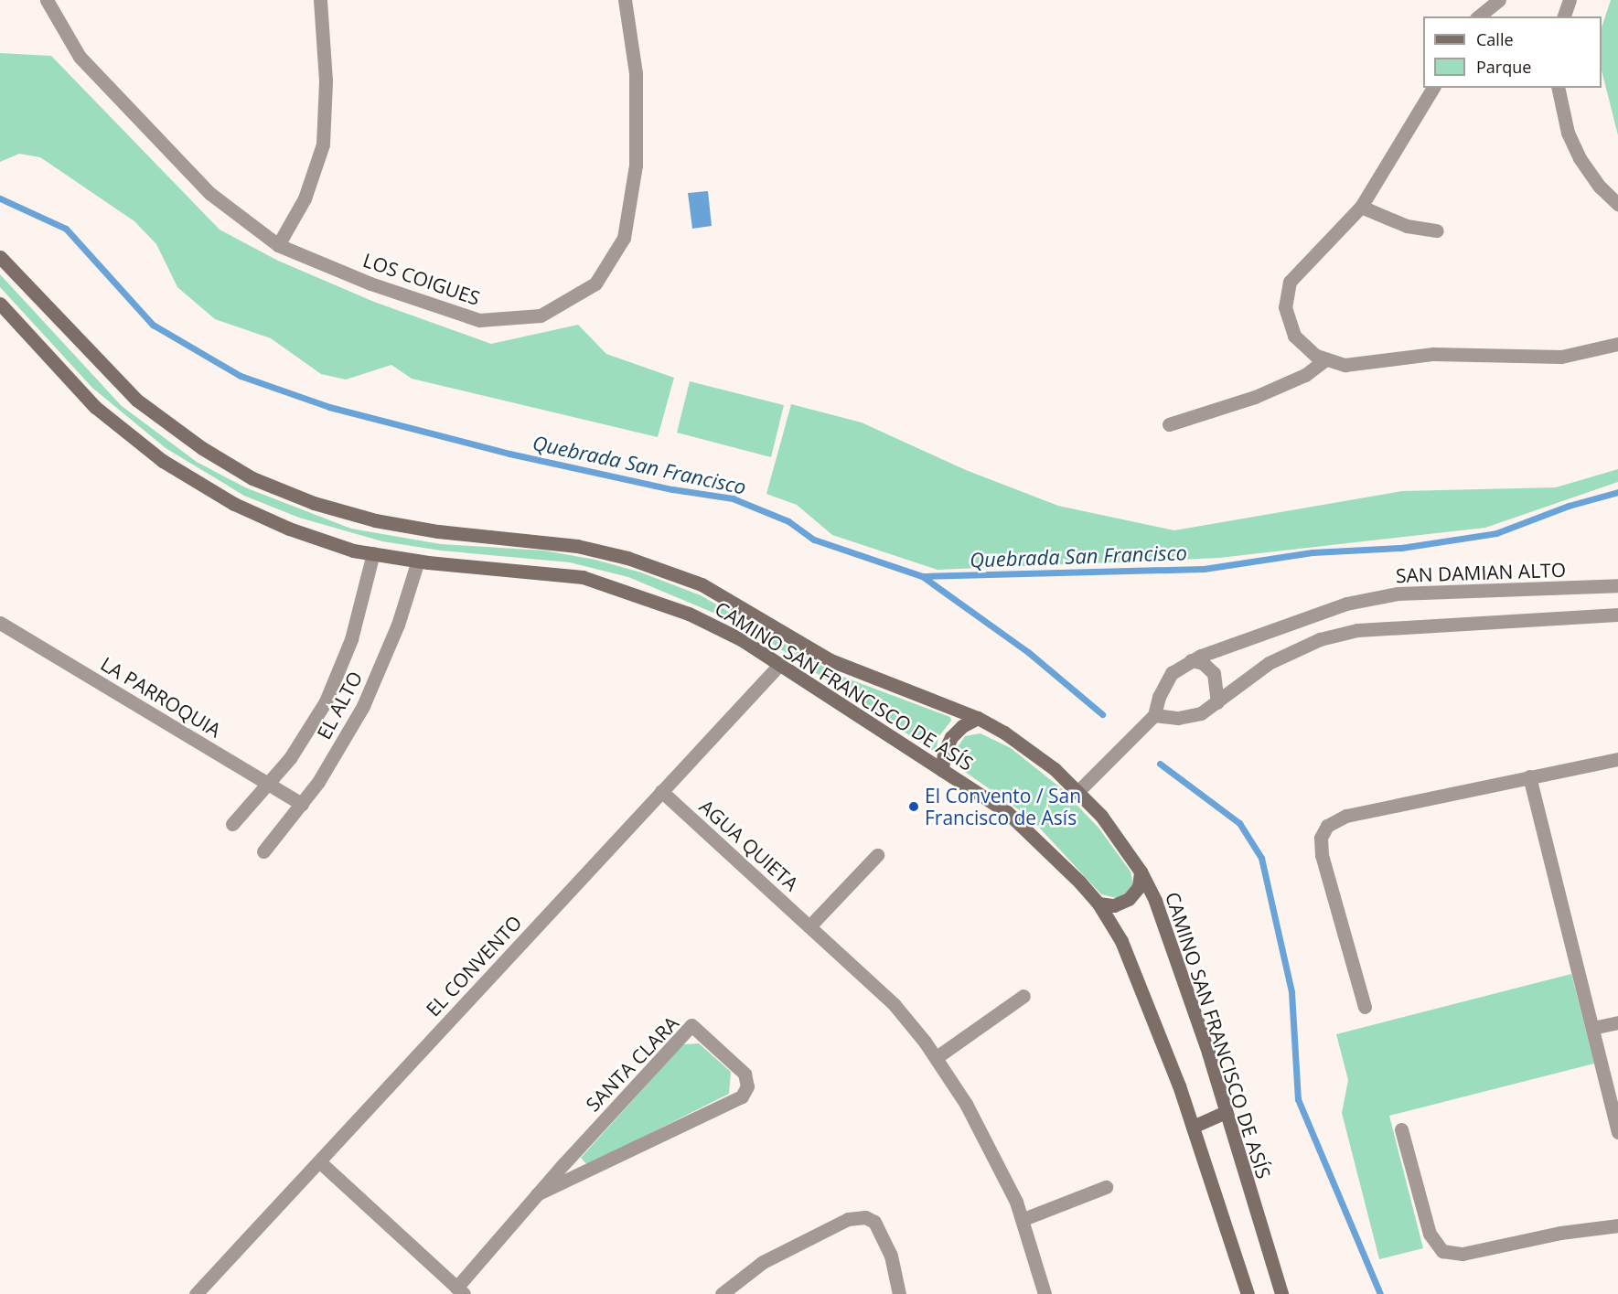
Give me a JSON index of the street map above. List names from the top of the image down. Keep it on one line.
{"streets":{"main road":["CAMINO SAN FRANCISCO DE ASÍS"],"street":["LOS COIGUES","SAN DAMIAN ALTO","LA PARROQUIA","EL ALTO","AGUA QUIETA","EL CONVENTO","SANTA CLARA"]},"crossings":[["SAN DAMIAN ALTO","CAMINO SAN FRANCISCO DE ASÍS"],["CAMINO SAN FRANCISCO DE ASÍS","EL ALTO"],["CAMINO SAN FRANCISCO DE ASÍS","EL CONVENTO"],["LA PARROQUIA","EL ALTO"],["AGUA QUIETA","EL CONVENTO"],["EL CONVENTO","SANTA CLARA"]],"water":["Quebrada San Francisco"],"places":["El Convento / San Francisco de Asís"],"legend":["Calle","Parque"]}
